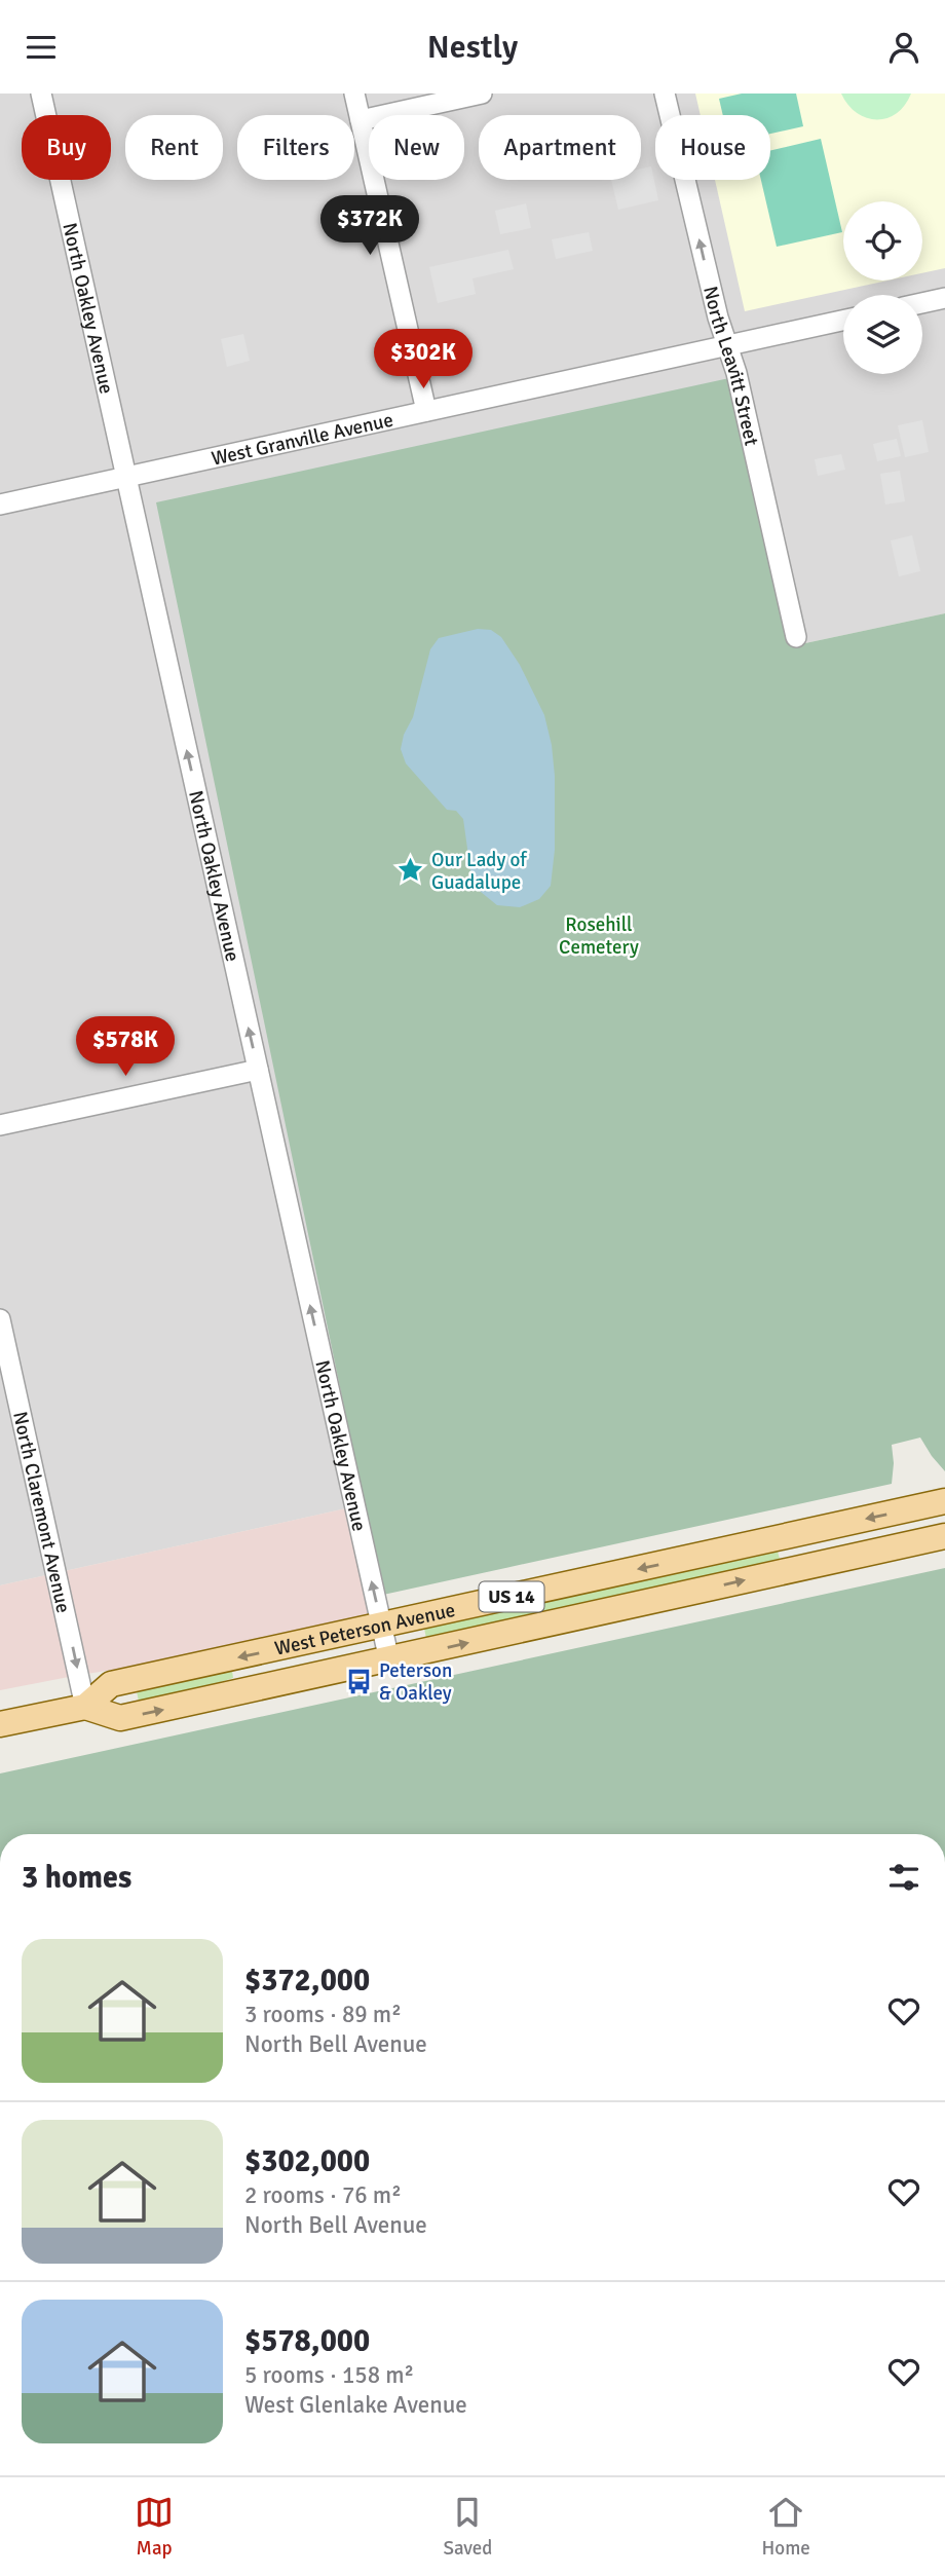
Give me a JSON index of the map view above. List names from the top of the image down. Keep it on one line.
{"streets":{"main road":["US 14","West Peterson Avenue"],"street":["North Oakley Avenue","North Leavitt Street","West Granville Avenue","North Claremont Avenue"]},"crossings":[["North Oakley Avenue","West Granville Avenue"],["North Oakley Avenue","West Peterson Avenue"],["North Leavitt Street","West Granville Avenue"],["North Claremont Avenue","West Peterson Avenue"]],"one_way":["North Oakley Avenue","North Leavitt Street","North Claremont Avenue"],"parks":["Rosehill Cemetery"],"places":{"place":["Our Lady of Guadalupe"],"bus stop":["Peterson & Oakley"]},"page":{"header":"Nestly","chip":["Buy","Rent","Filters","New","Apartment","House"],"price":["$372K","$302K","$578K"],"heading":"3 homes","list":[{"name":"$372,000","note":"3 rooms · 89 m² · North Bell Avenue"},{"name":"$302,000","note":"2 rooms · 76 m² · North Bell Avenue"},{"name":"$578,000","note":"5 rooms · 158 m² · West Glenlake Avenue"}],"tabs":["Map","Saved","Home"]}}
